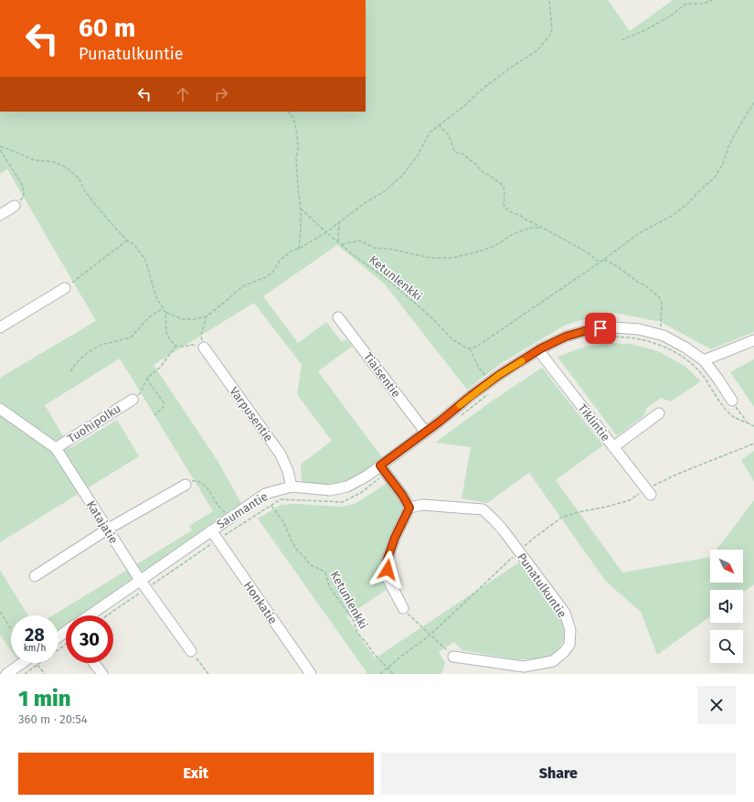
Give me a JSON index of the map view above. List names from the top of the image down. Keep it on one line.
{"streets":{"street":["Tiaisentie","Varpusentie","Tiklintie","Tuohipolku","Saumantie","Katajatie","Punatulkuntie","Honkatie"],"path":["Ketunlenkki"]},"crossings":[["Tiaisentie","Saumantie"],["Varpusentie","Saumantie"],["Tiklintie","Saumantie"],["Tuohipolku","Katajatie"],["Saumantie","Katajatie"],["Saumantie","Honkatie"]],"north":"bottom right","page":{"turn":["60 m","Punatulkuntie"],"speed":"28 km/h","limit":"30","heading":["1 min","360 m · 20:54"],"buttons":["Exit","Share"]}}
